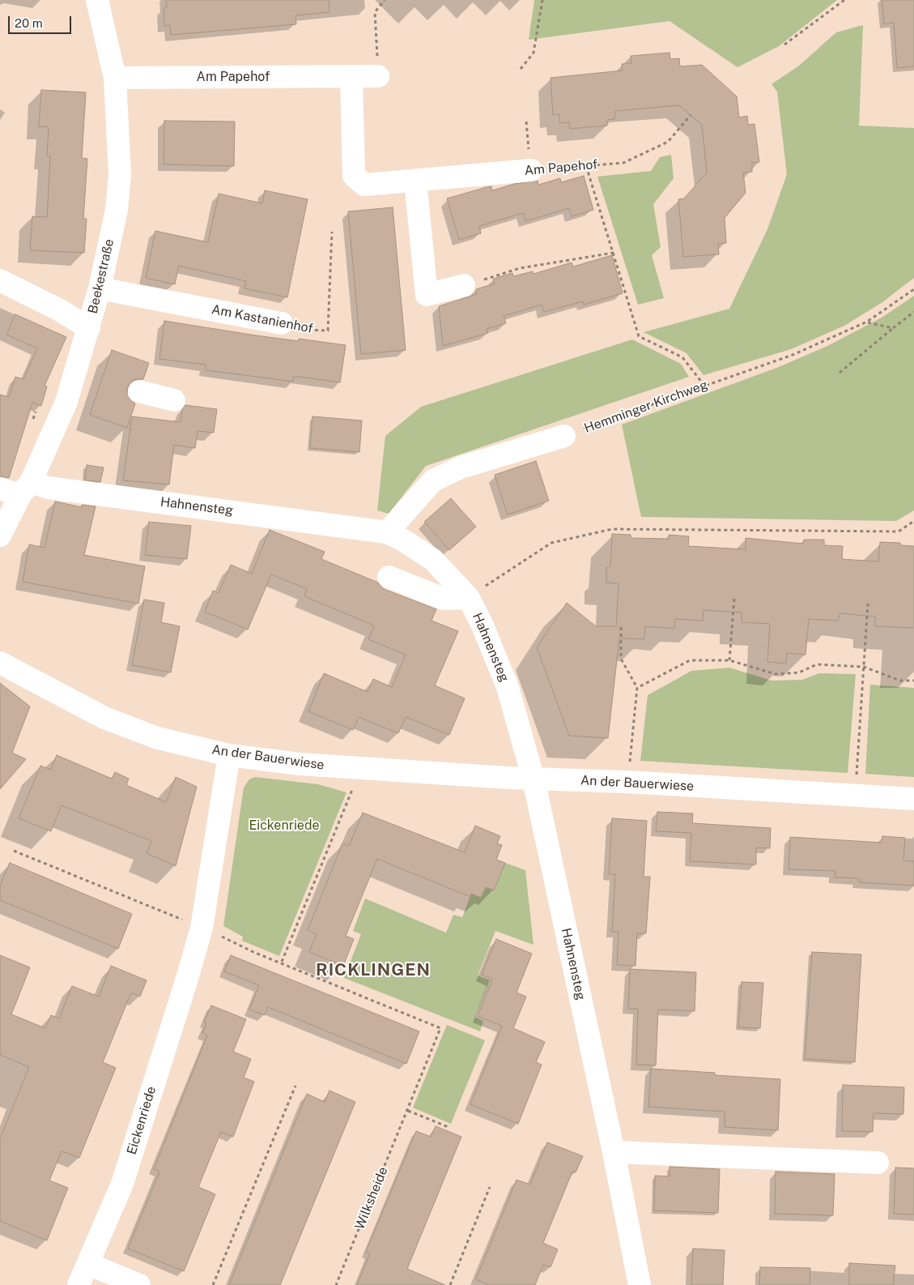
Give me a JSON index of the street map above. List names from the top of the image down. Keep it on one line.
{"streets":{"street":["Am Papehof","Beekestraße","Am Kastanienhof","Hahnensteg","An der Bauerwiese","Eickenriede"],"path":["Hemminger Kirchweg","Wilksheide"]},"crossings":[["Am Papehof","Beekestraße"],["Beekestraße","Am Kastanienhof"],["Beekestraße","Hahnensteg"],["Hahnensteg","An der Bauerwiese"],["An der Bauerwiese","Eickenriede"]],"districts":["RICKLINGEN"],"parks":["Eickenriede"],"scale_bar":"20 m"}
